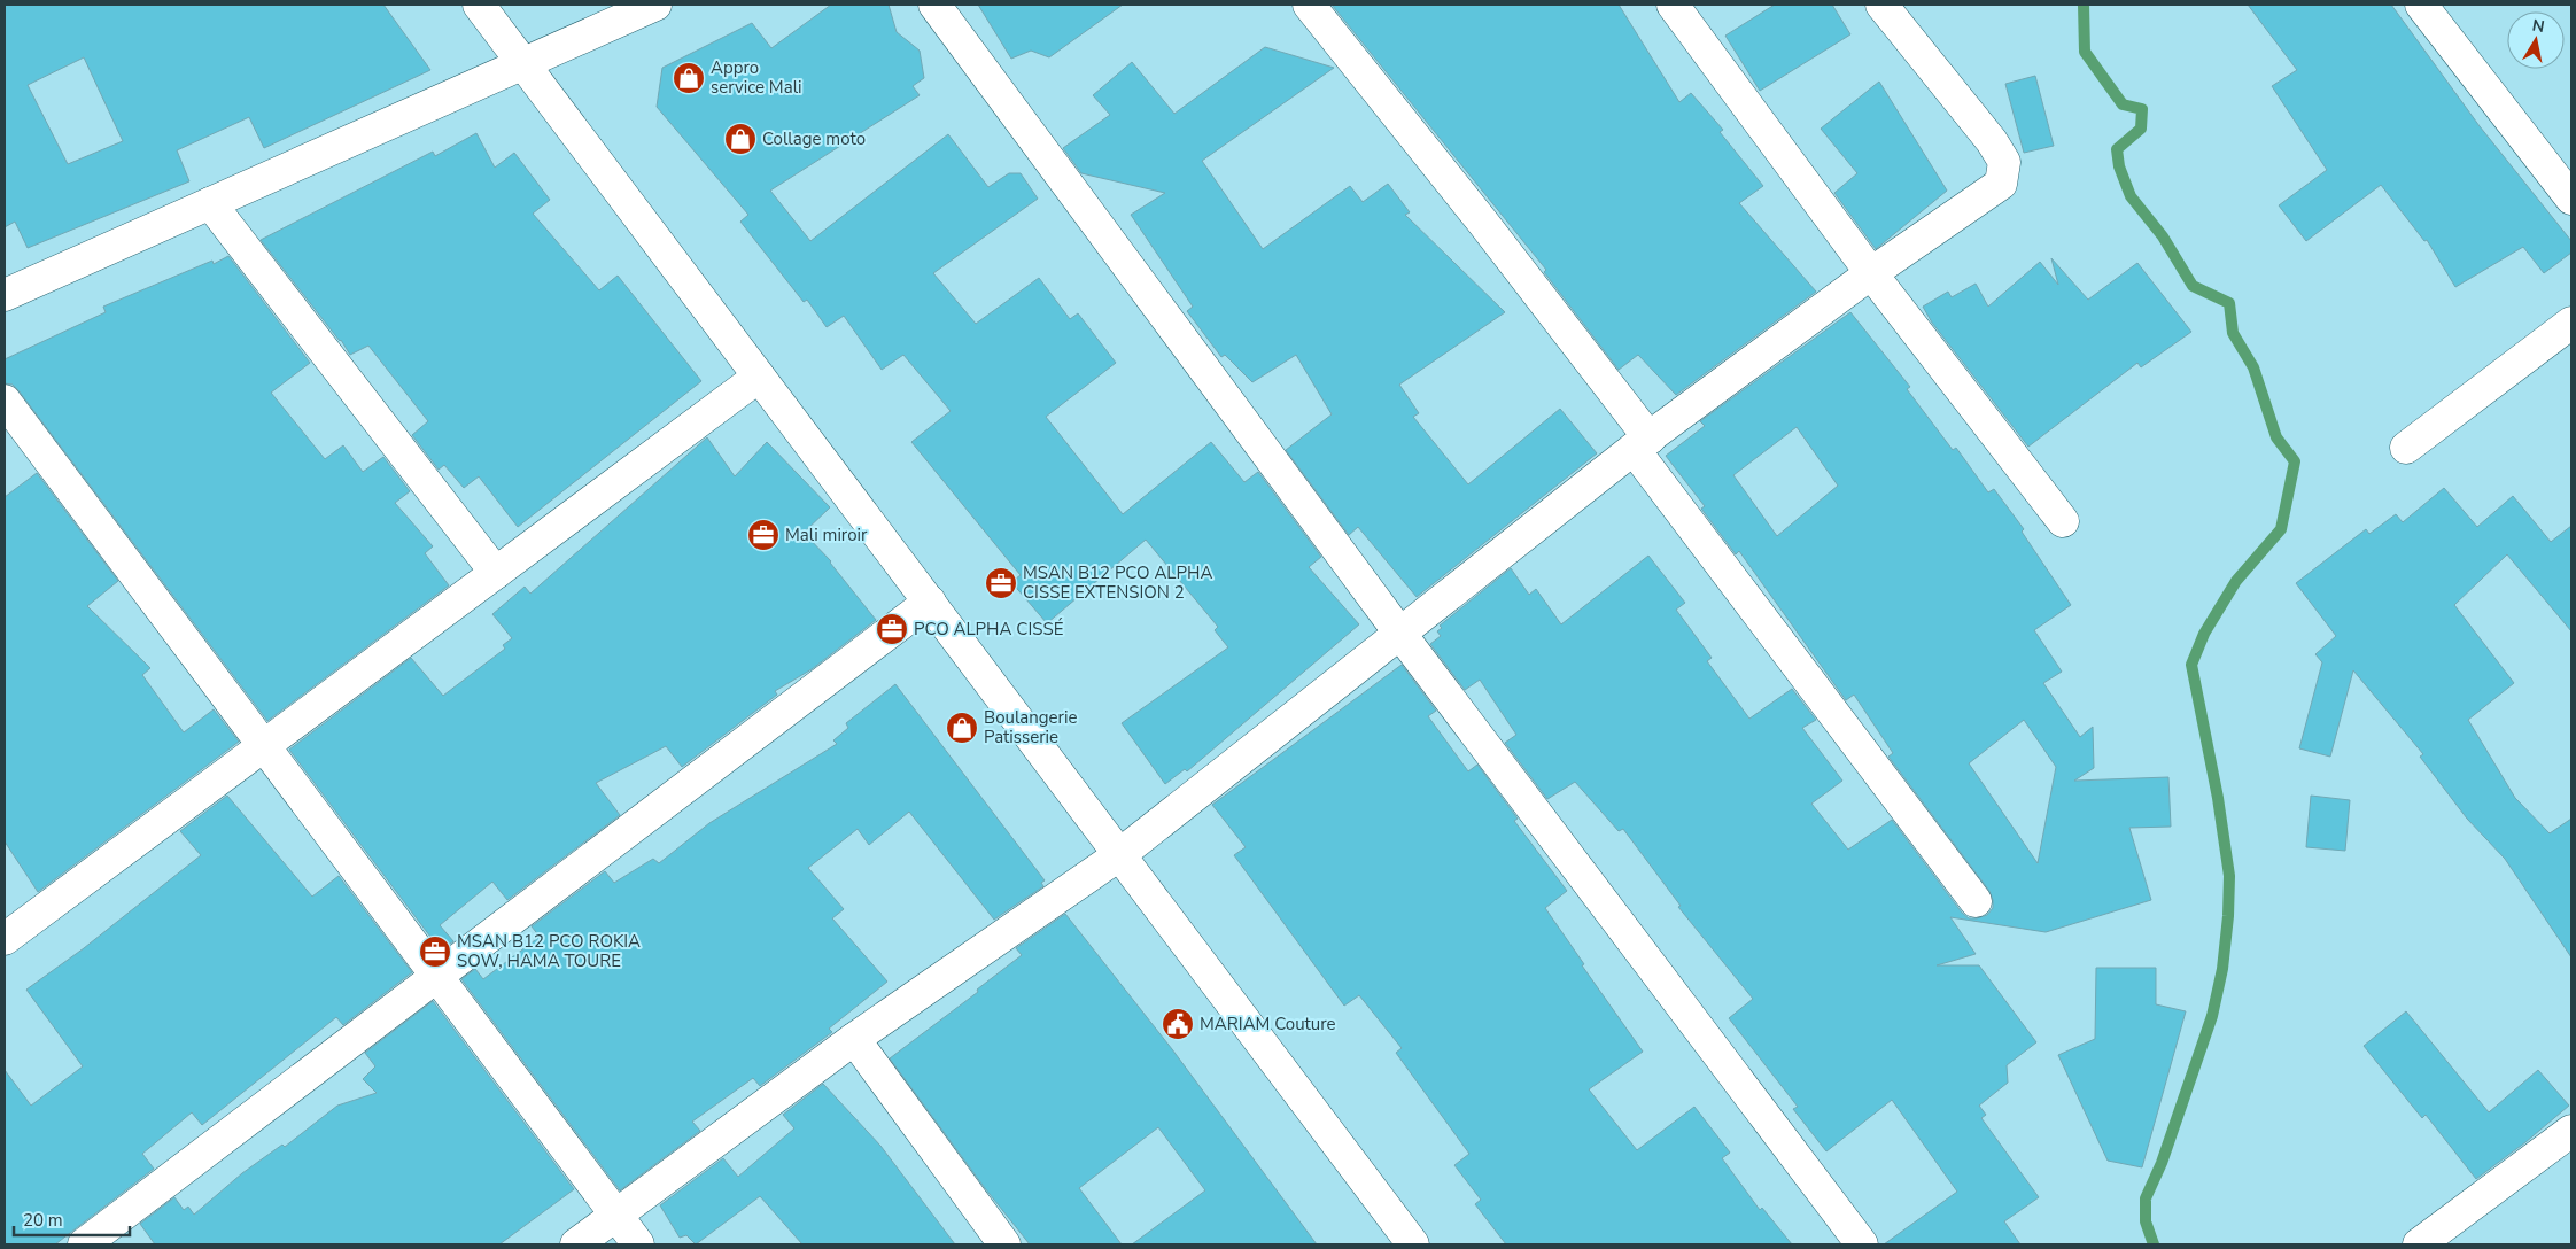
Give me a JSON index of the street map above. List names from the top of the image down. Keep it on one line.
{"places":{"shop":["Appro service Mali","Collage moto","Boulangerie Patisserie"],"office":["Mali miroir","MSAN B12 PCO ALPHA CISSE EXTENSION 2","PCO ALPHA CISSÉ","MSAN B12 PCO ROKIA SOW, HAMA TOURE"],"public building":["MARIAM Couture"]},"scale_bar":"20 m","north":"top"}
